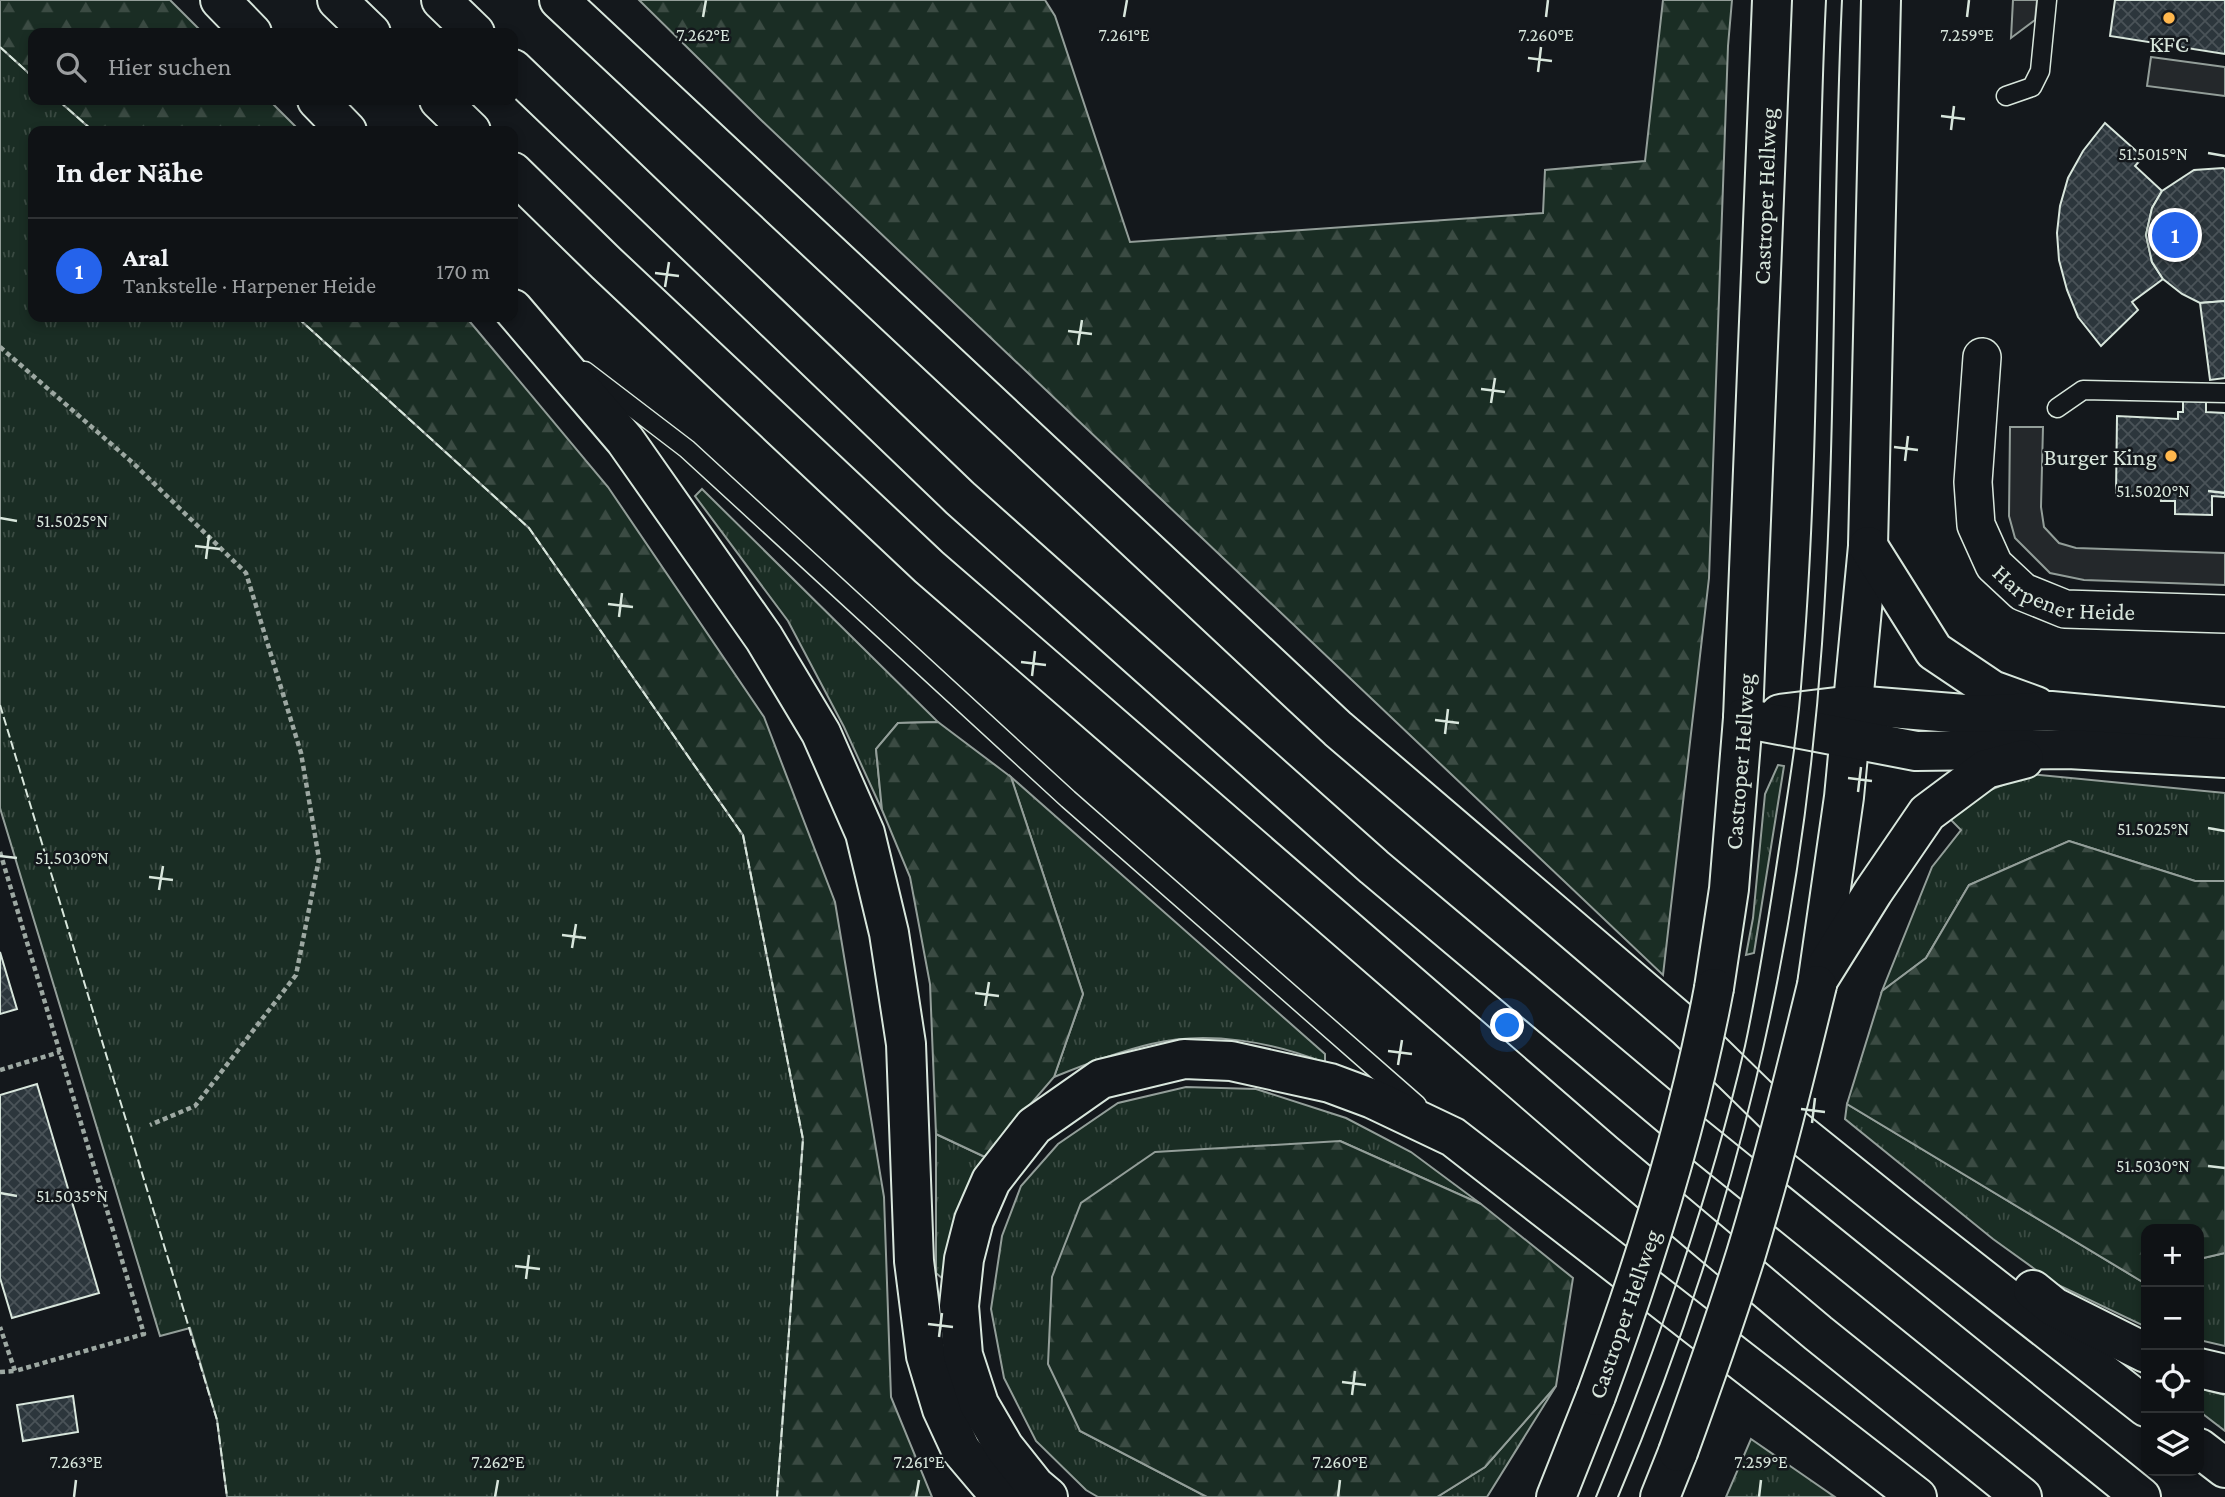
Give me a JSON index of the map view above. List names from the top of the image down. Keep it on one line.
{"streets":{"main road":["Castroper Hellweg"],"street":["Harpener Heide"]},"places":["KFC","Burger King"],"page":{"search":"Hier suchen","heading":"In der Nähe","pins":"1","list":[{"mark":"1","name":"Aral","note":"Tankstelle · Harpener Heide","value":"170 m"}],"map_buttons":["+","−"]},"coordinates":["7.262°E","7.261°E","7.260°E","7.259°E","51.5015°N","51.5020°N","51.5025°N","51.5030°N","51.5035°N","7.263°E"]}
